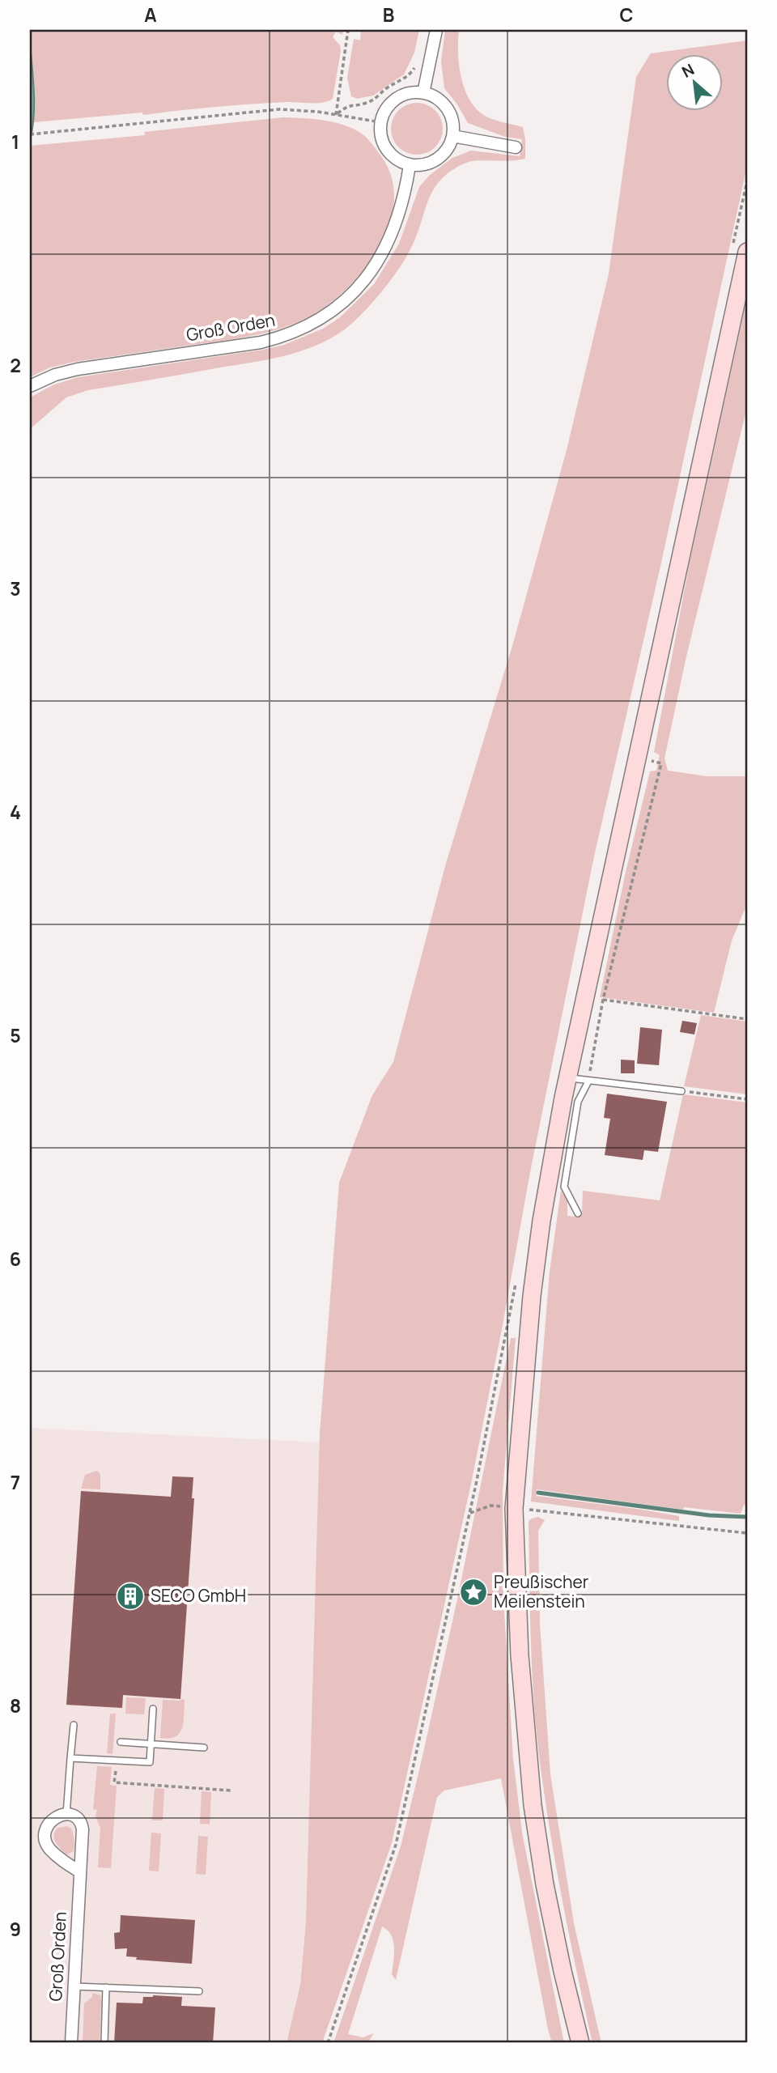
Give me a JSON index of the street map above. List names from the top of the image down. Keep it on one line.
{"streets":{"street":["Groß Orden"]},"places":{"place":["Preußischer Meilenstein"],"building":["SECO GmbH"]},"north":"top left","grid":{"columns":["A","B","C"],"rows":["1","2","3","4","5","6","7","8","9"]}}
